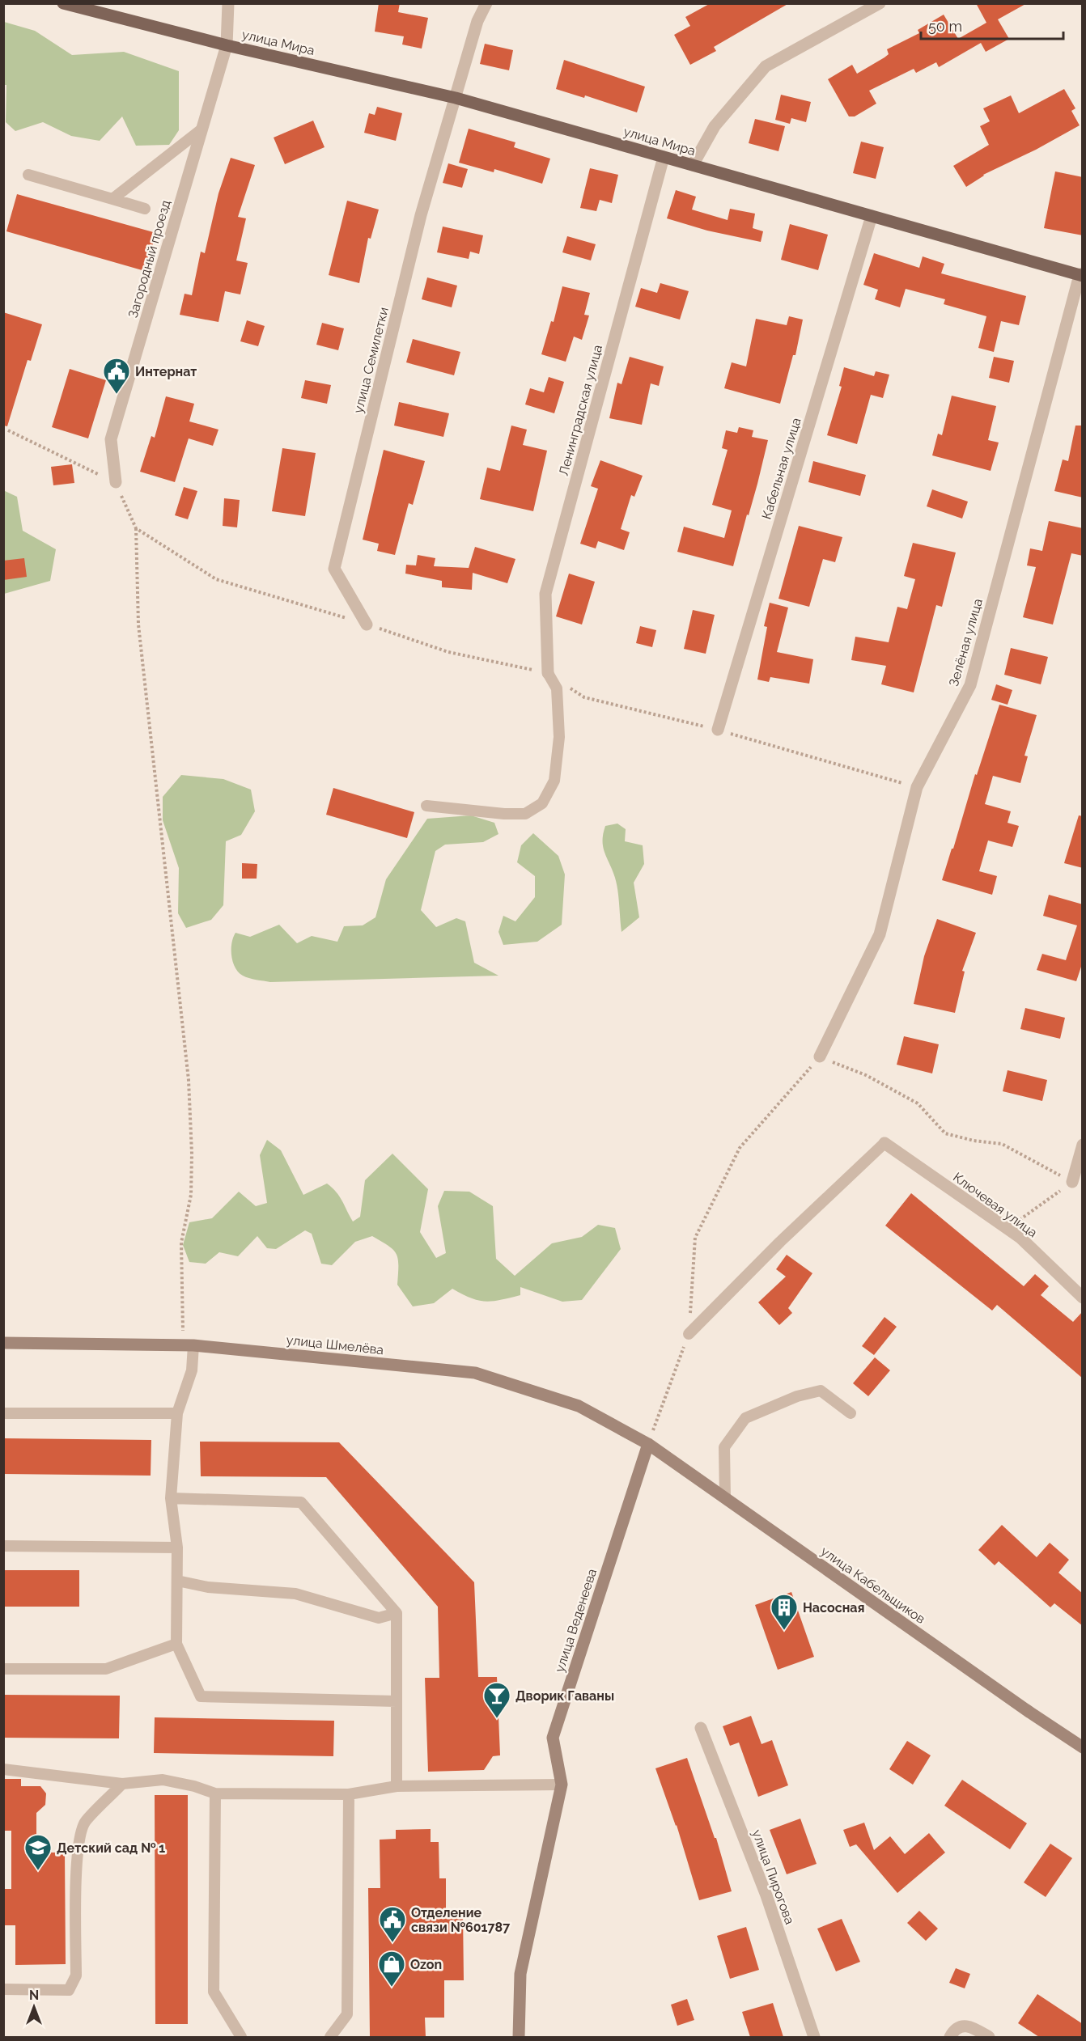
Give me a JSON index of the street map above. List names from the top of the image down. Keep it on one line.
{"streets":{"main road":["улица Мира","улица Шмелёва","улица Кабельщиков","улица Веденеева"],"street":["Загородный проезд","улица Семилетки","Ленинградская улица","Кабельная улица","Зелёная улица","Ключевая улица","улица Пирогова"]},"crossings":[["улица Мира","Загородный проезд"],["улица Мира","улица Семилетки"],["улица Мира","Ленинградская улица"],["улица Мира","Кабельная улица"],["улица Мира","Зелёная улица"],["улица Шмелёва","улица Кабельщиков"],["улица Шмелёва","улица Веденеева"],["улица Кабельщиков","улица Веденеева"]],"places":{"public building":["Интернат","Отделение связи №601787"],"building":["Насосная"],"bar":["Дворик Гаваны"],"school or university":["Детский сад № 1"],"shop":["Ozon"]},"scale_bar":"50 m","north":"top"}
